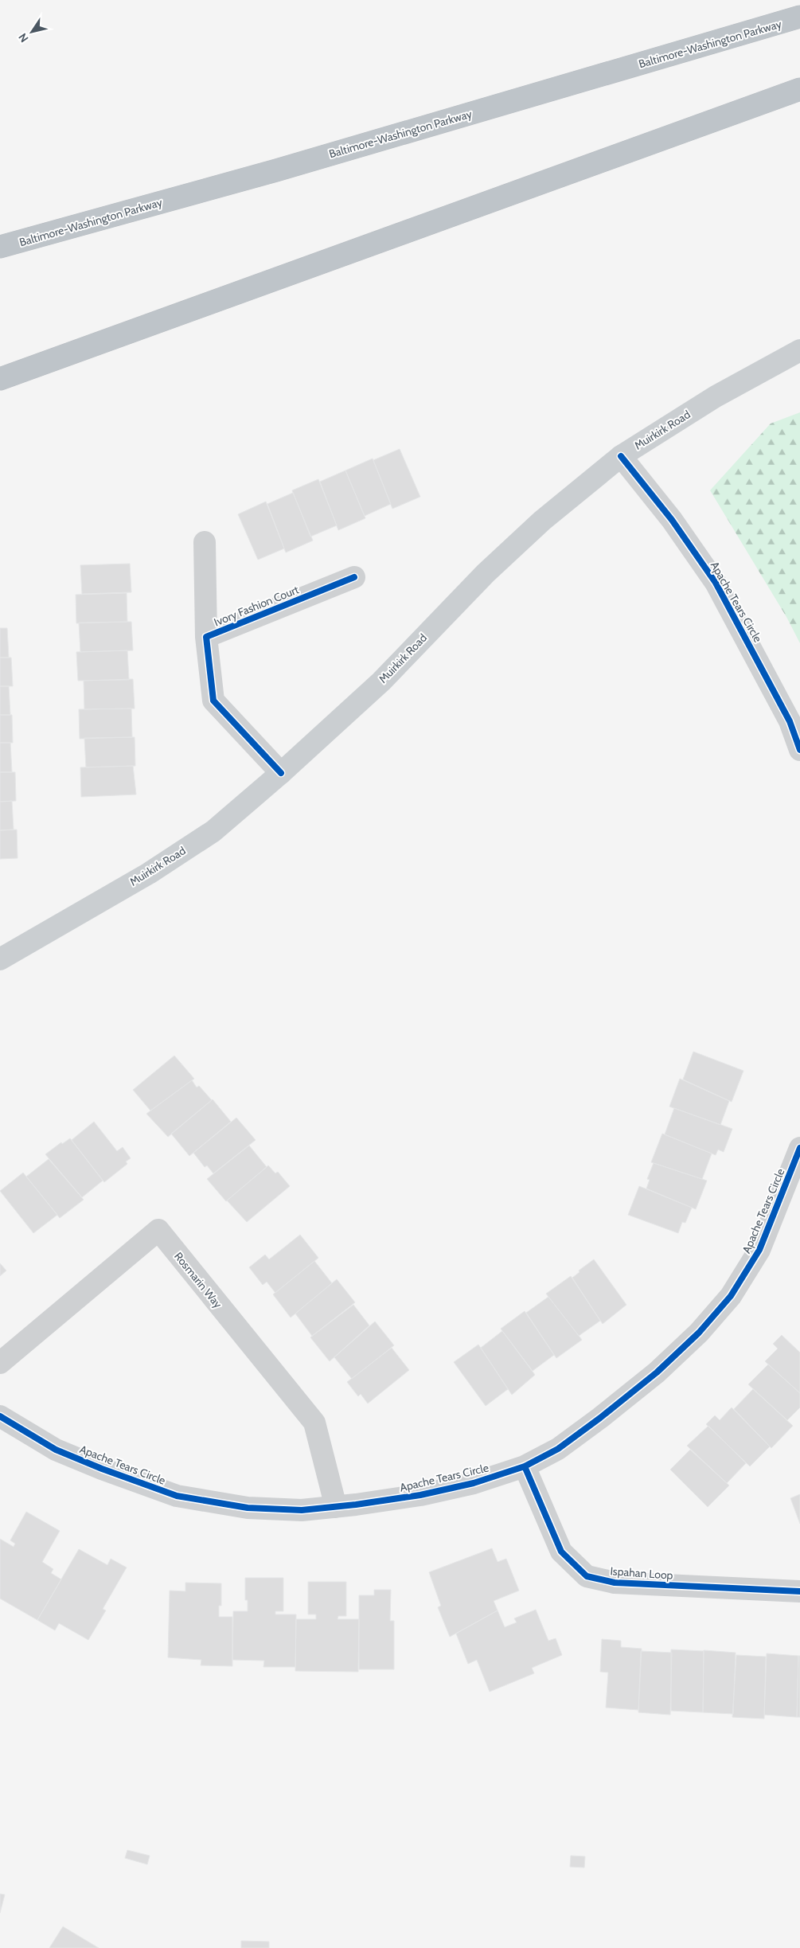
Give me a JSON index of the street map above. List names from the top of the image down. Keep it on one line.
{"streets":{"highway":["Baltimore-Washington Parkway"],"main road":["Muirkirk Road"],"street":["Apache Tears Circle","Ivory Fashion Court","Rosmarin Way","Ispahan Loop"]},"crossings":[["Muirkirk Road","Apache Tears Circle"],["Muirkirk Road","Ivory Fashion Court"],["Apache Tears Circle","Rosmarin Way"],["Apache Tears Circle","Ispahan Loop"]],"north":"bottom left"}
